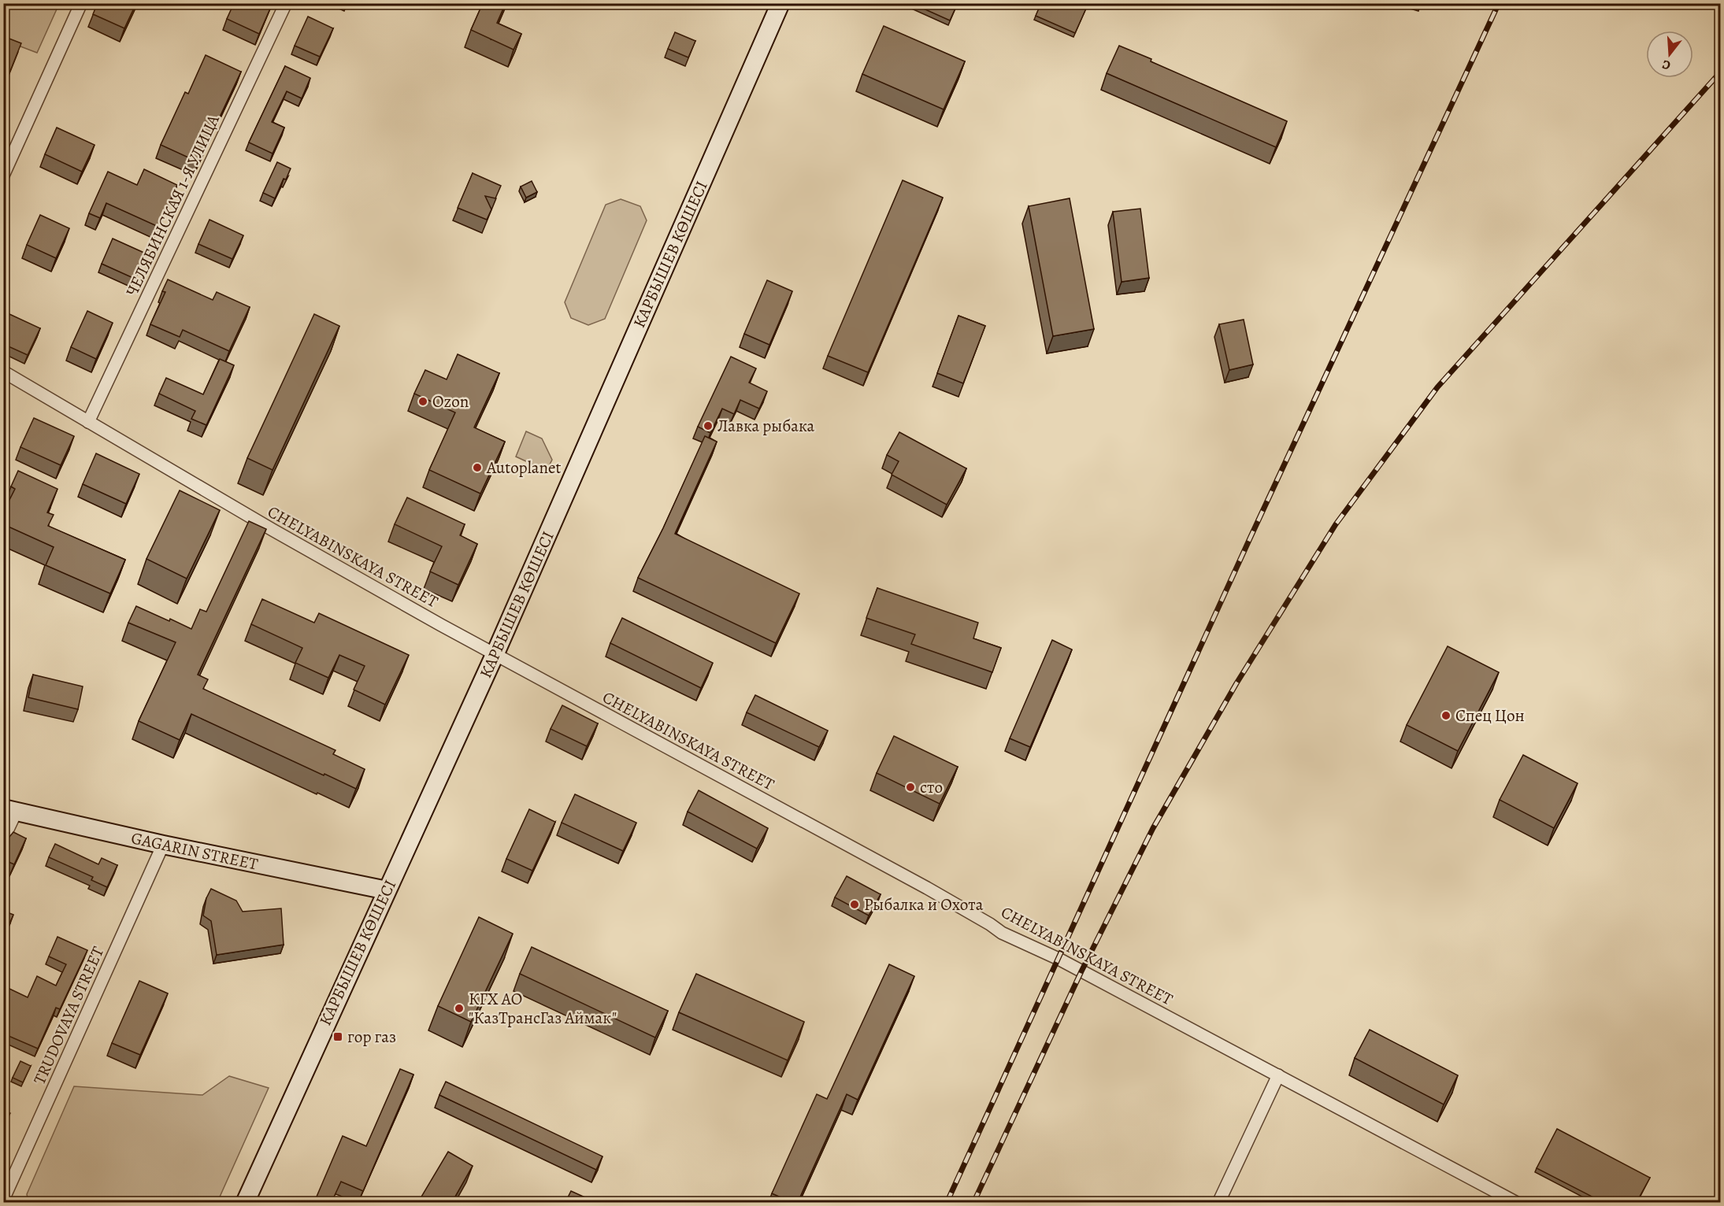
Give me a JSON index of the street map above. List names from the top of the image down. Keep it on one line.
{"streets":{"main road":["КАРБЫШЕВ КӨШЕСІ","GAGARIN STREET"],"street":["ЧЕЛЯБИНСКАЯ 1-Я УЛИЦА","CHELYABINSKAYA STREET","TRUDOVAYA STREET"]},"crossings":[["ЧЕЛЯБИНСКАЯ 1-Я УЛИЦА","CHELYABINSKAYA STREET"],["КАРБЫШЕВ КӨШЕСІ","CHELYABINSKAYA STREET"],["КАРБЫШЕВ КӨШЕСІ","GAGARIN STREET"],["GAGARIN STREET","TRUDOVAYA STREET"]],"places":{"other":["Ozon","Лавка рыбака","Autoplanet","Спец Цон","сто","Рыбалка и Охота","КГХ АО \"КазТрансГаз Аймак\""],"transit":["гор газ"]},"north":"bottom"}
